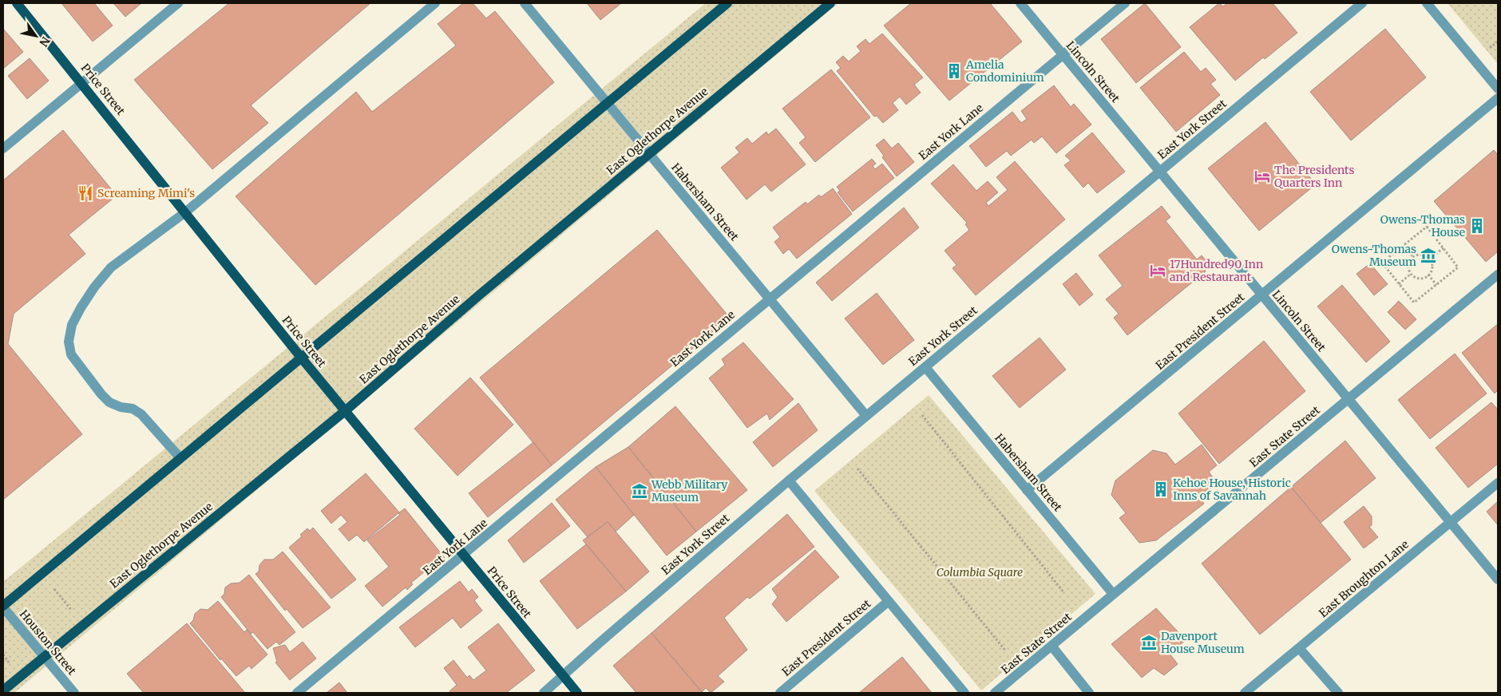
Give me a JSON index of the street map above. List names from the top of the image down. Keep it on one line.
{"streets":{"main road":["Price Street","East Oglethorpe Avenue"],"street":["Lincoln Street","East York Street","East York Lane","Habersham Street","East President Street","East State Street","East Broughton Lane","Houston Street"]},"crossings":[["Lincoln Street","East York Street"],["Lincoln Street","East York Lane"],["Lincoln Street","East President Street"],["Lincoln Street","East State Street"],["Lincoln Street","East Broughton Lane"],["Price Street","East York Street"],["Price Street","East Oglethorpe Avenue"],["Price Street","East York Lane"],["East York Street","Habersham Street"],["East Oglethorpe Avenue","Habersham Street"],["East Oglethorpe Avenue","Houston Street"],["East York Lane","Habersham Street"],["Habersham Street","East President Street"],["Habersham Street","East State Street"]],"parks":["Columbia Square"],"places":{"building":["Amelia Condominium","Owens-Thomas House","Kehoe House, Historic Inns of Savannah"],"hotel":["The Presidents Quarters Inn","17Hundred90 Inn and Restaurant"],"restaurant":["Screaming Mimi's"],"museum":["Owens-Thomas Museum","Webb Military Museum","Davenport House Museum"]},"north":"bottom right"}
